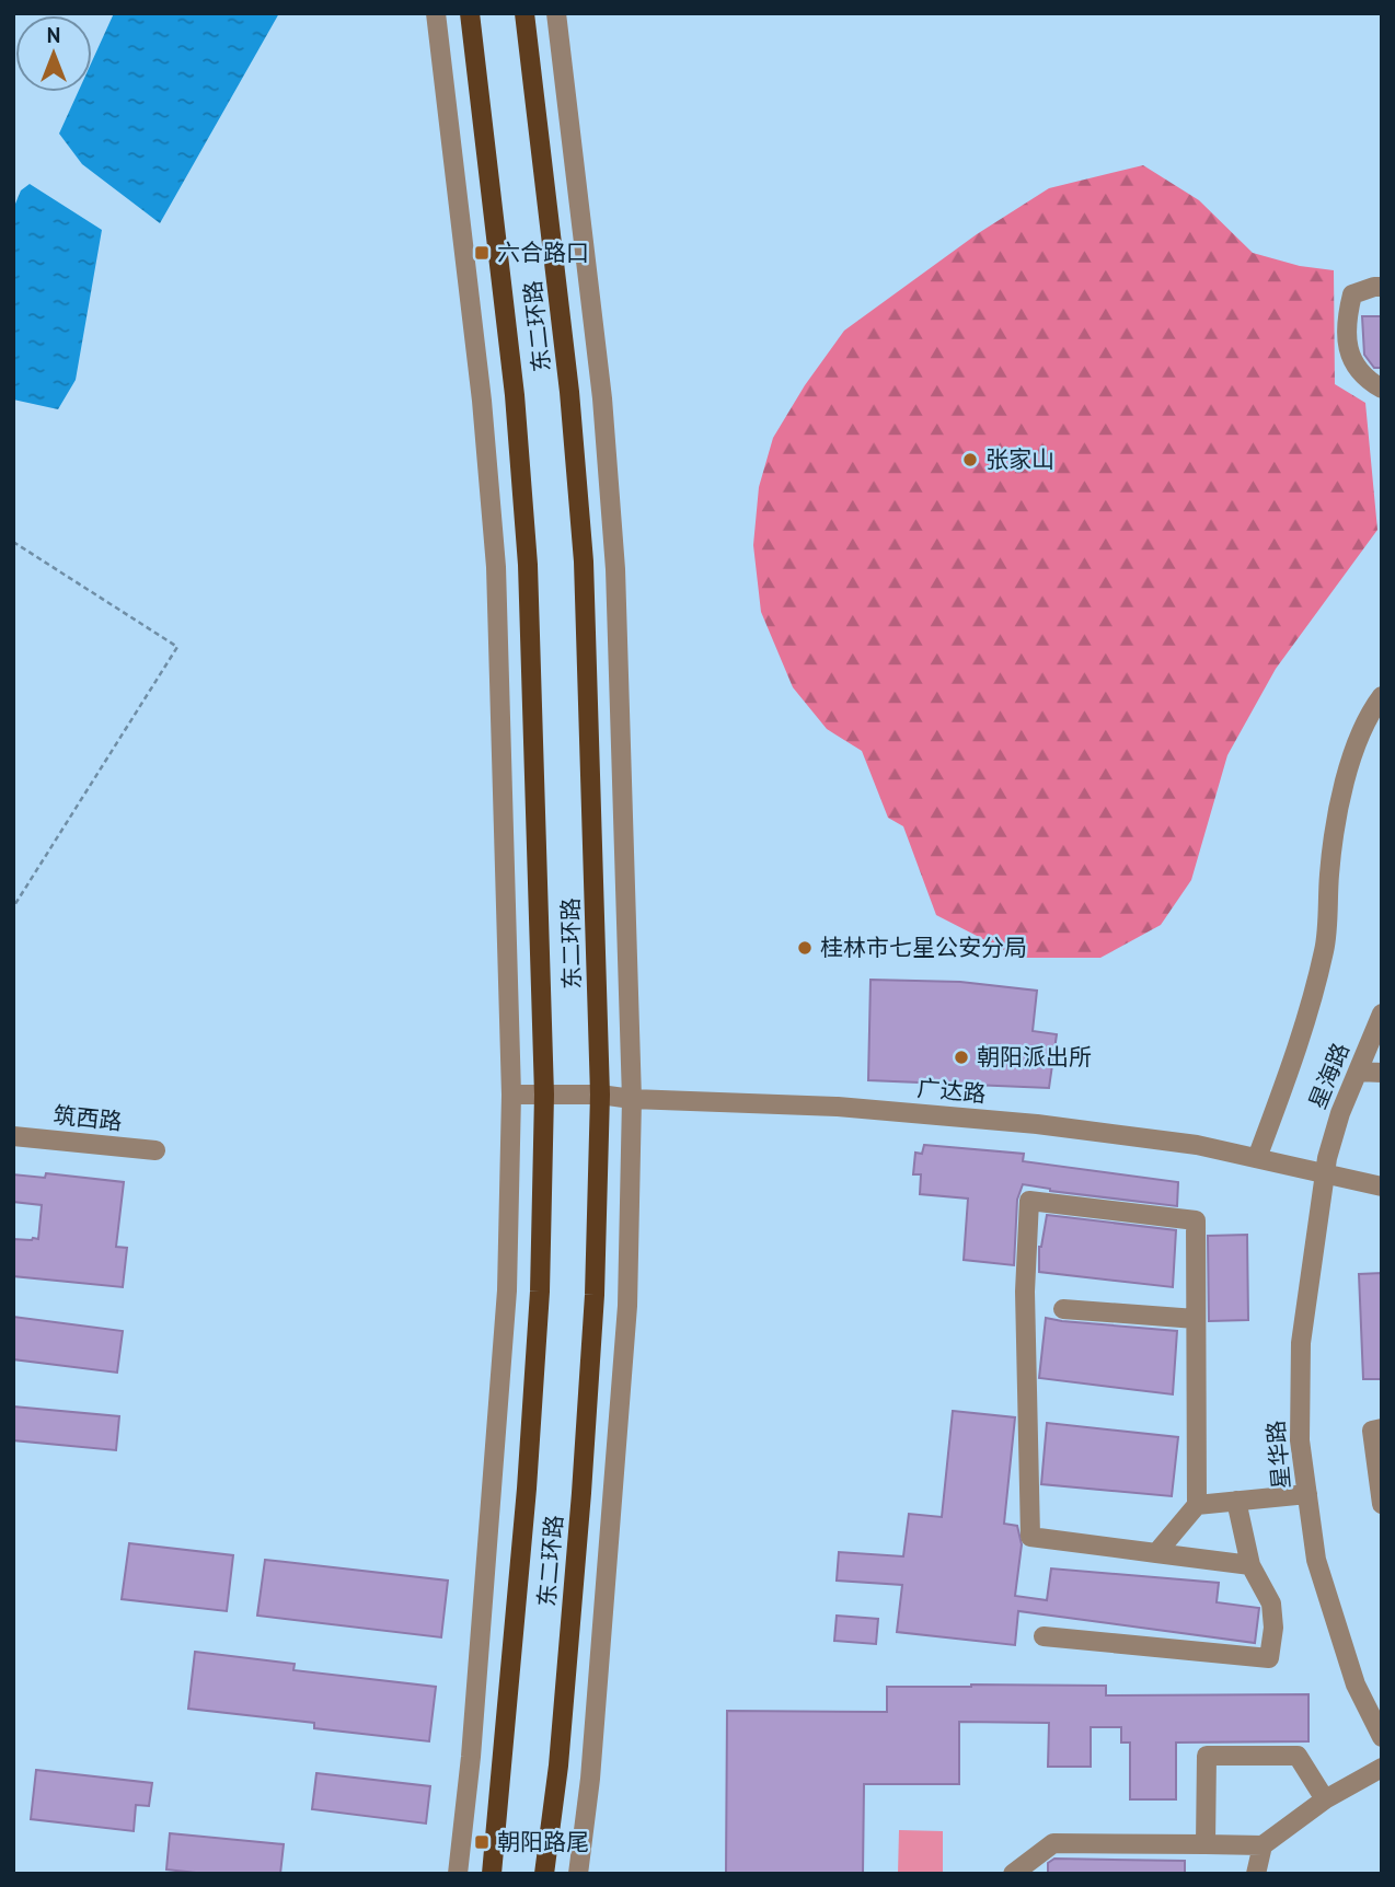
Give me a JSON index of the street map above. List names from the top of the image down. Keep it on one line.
{"streets":{"main road":["东二环路"],"street":["星海路","广达路","筑西路","星华路"]},"crossings":[["东二环路","广达路"],["星海路","广达路"],["星海路","星华路"],["广达路","星华路"]],"places":{"transit":["六合路口","朝阳路尾"],"other":["张家山","桂林市七星公安分局","朝阳派出所"]},"north":"top"}
